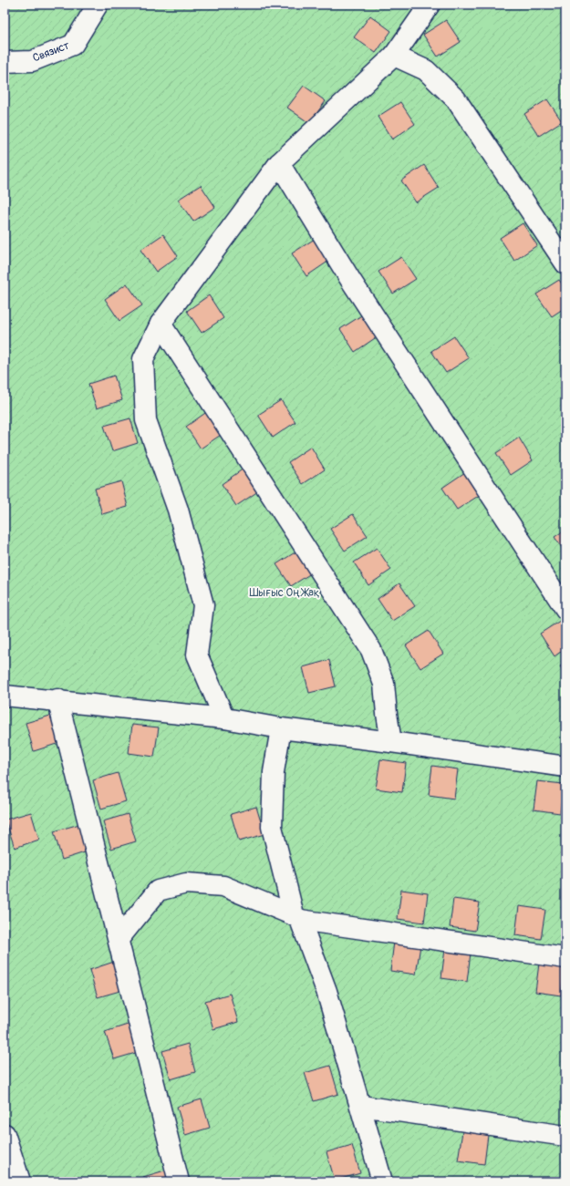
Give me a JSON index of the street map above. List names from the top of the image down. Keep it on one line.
{"streets":{"street":["Связист"]},"parks":["Шығыс Оң Жақ"]}
